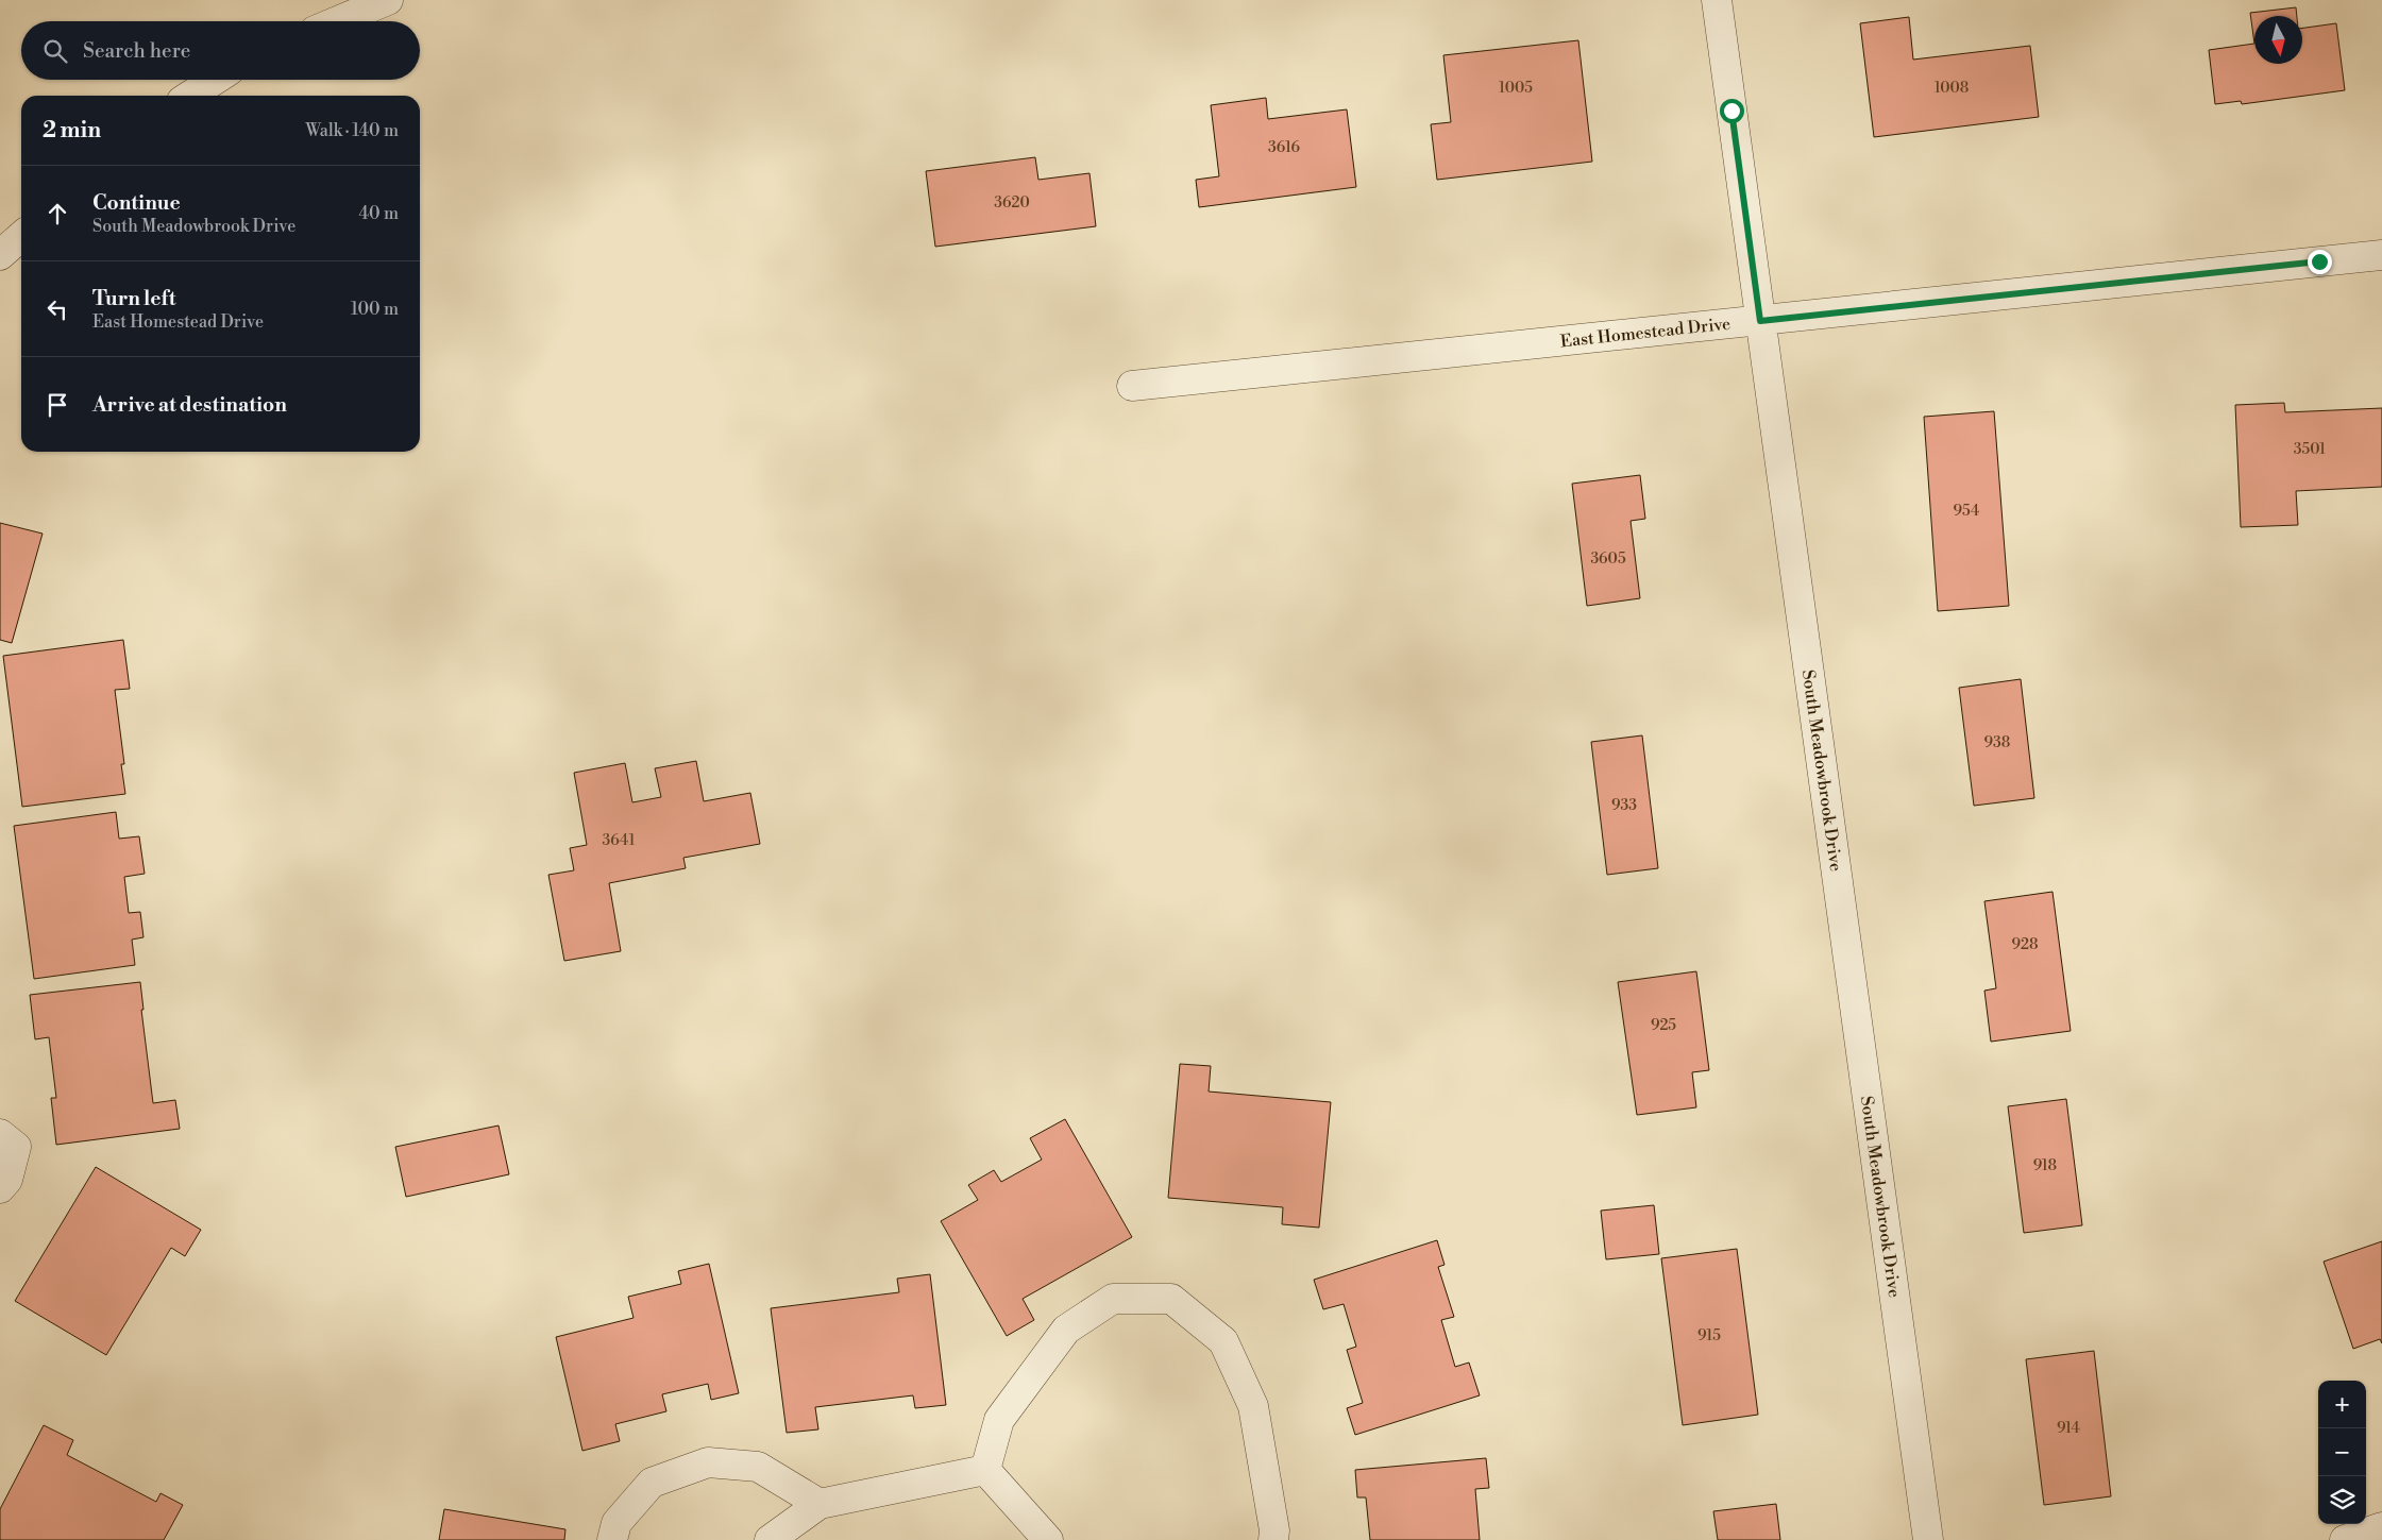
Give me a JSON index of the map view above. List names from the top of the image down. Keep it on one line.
{"streets":{"street":["East Homestead Drive","South Meadowbrook Drive"]},"crossings":[["East Homestead Drive","South Meadowbrook Drive"]],"house_numbers":["1005","1008","3616","3620","3501","954","3605","938","933","3641","928","925","918","915","914"],"north":"bottom","page":{"search":"Search here","heading":["2 min","Walk · 140 m"],"list":[["Continue","South Meadowbrook Drive","40 m"],["Turn left","East Homestead Drive","100 m"],"Arrive at destination"],"map_buttons":["+","−"]}}
